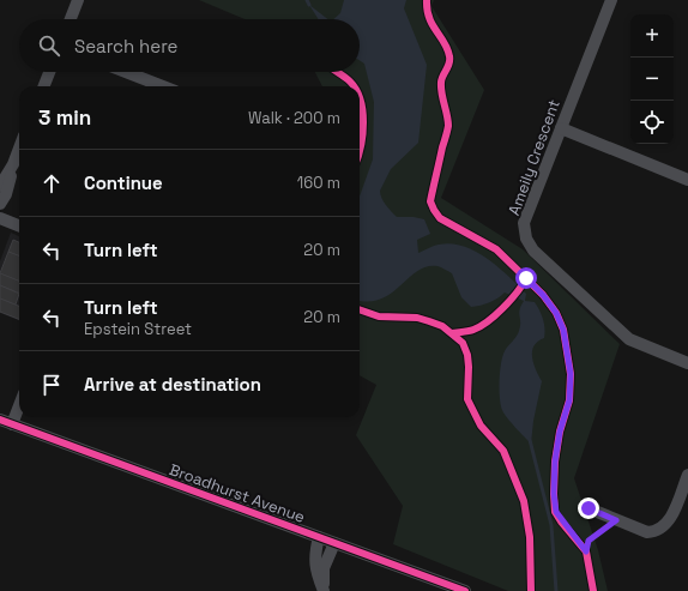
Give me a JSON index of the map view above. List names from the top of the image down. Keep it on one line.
{"streets":{"street":["Ameily Crescent","Broadhurst Avenue"]},"page":{"map_buttons":["+","−"],"search":"Search here","heading":["3 min","Walk · 200 m"],"list":[["Continue","160 m"],["Turn left","20 m"],["Turn left","Epstein Street","20 m"],"Arrive at destination"]}}
